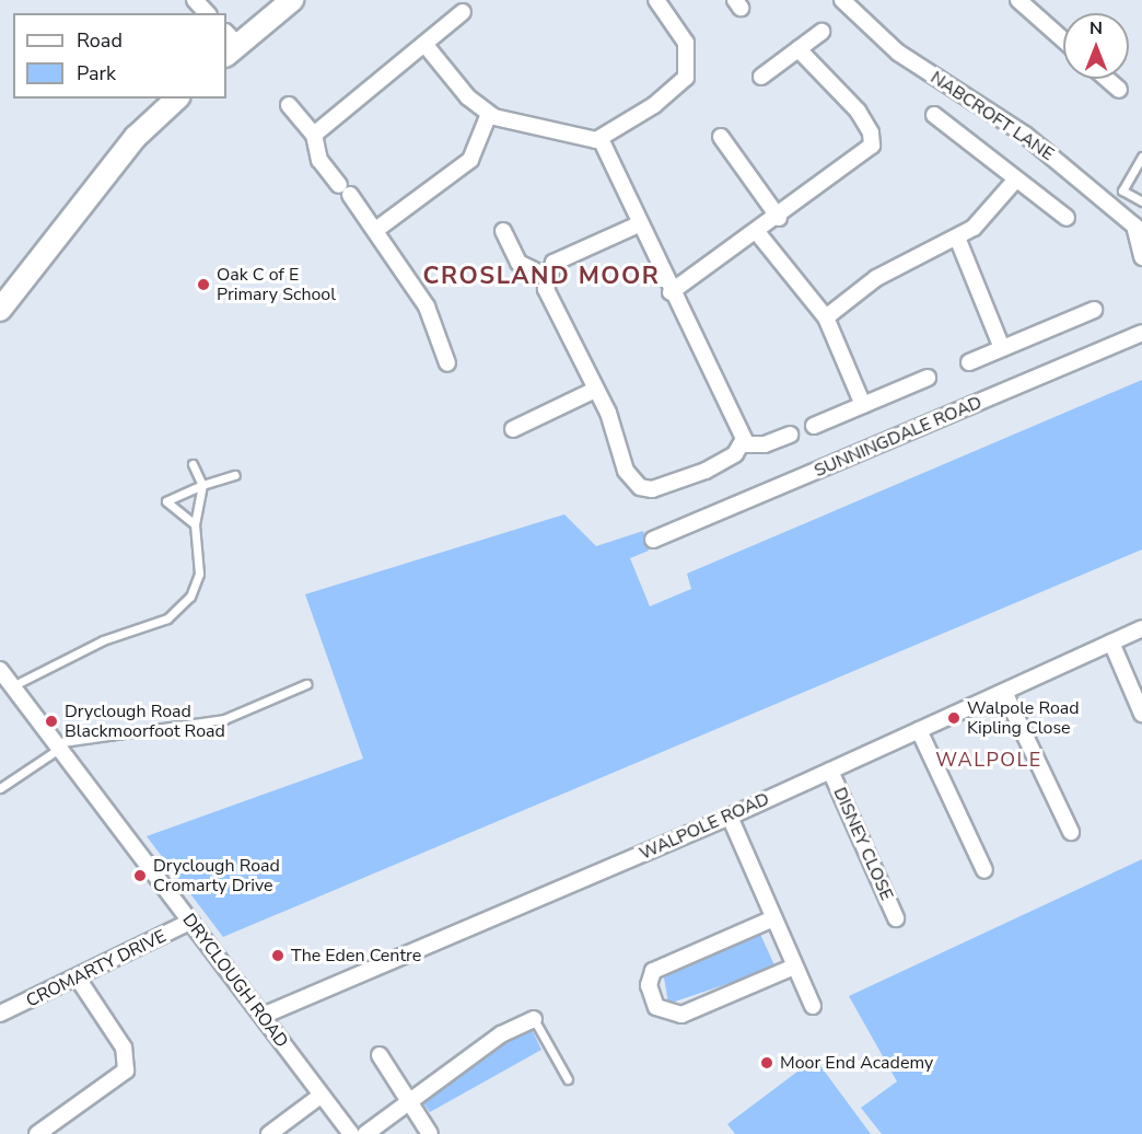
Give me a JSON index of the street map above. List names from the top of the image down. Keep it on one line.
{"streets":{"street":["NABCROFT LANE","SUNNINGDALE ROAD","WALPOLE ROAD","DISNEY CLOSE","CROMARTY DRIVE","DRYCLOUGH ROAD"]},"crossings":[["WALPOLE ROAD","DISNEY CLOSE"],["WALPOLE ROAD","DRYCLOUGH ROAD"],["CROMARTY DRIVE","DRYCLOUGH ROAD"]],"districts":["CROSLAND MOOR","WALPOLE"],"places":["Oak C of E Primary School","Walpole Road Kipling Close","Dryclough Road Blackmoorfoot Road","Dryclough Road Cromarty Drive","The Eden Centre","Moor End Academy"],"legend":["Road","Park"],"north":"top"}
